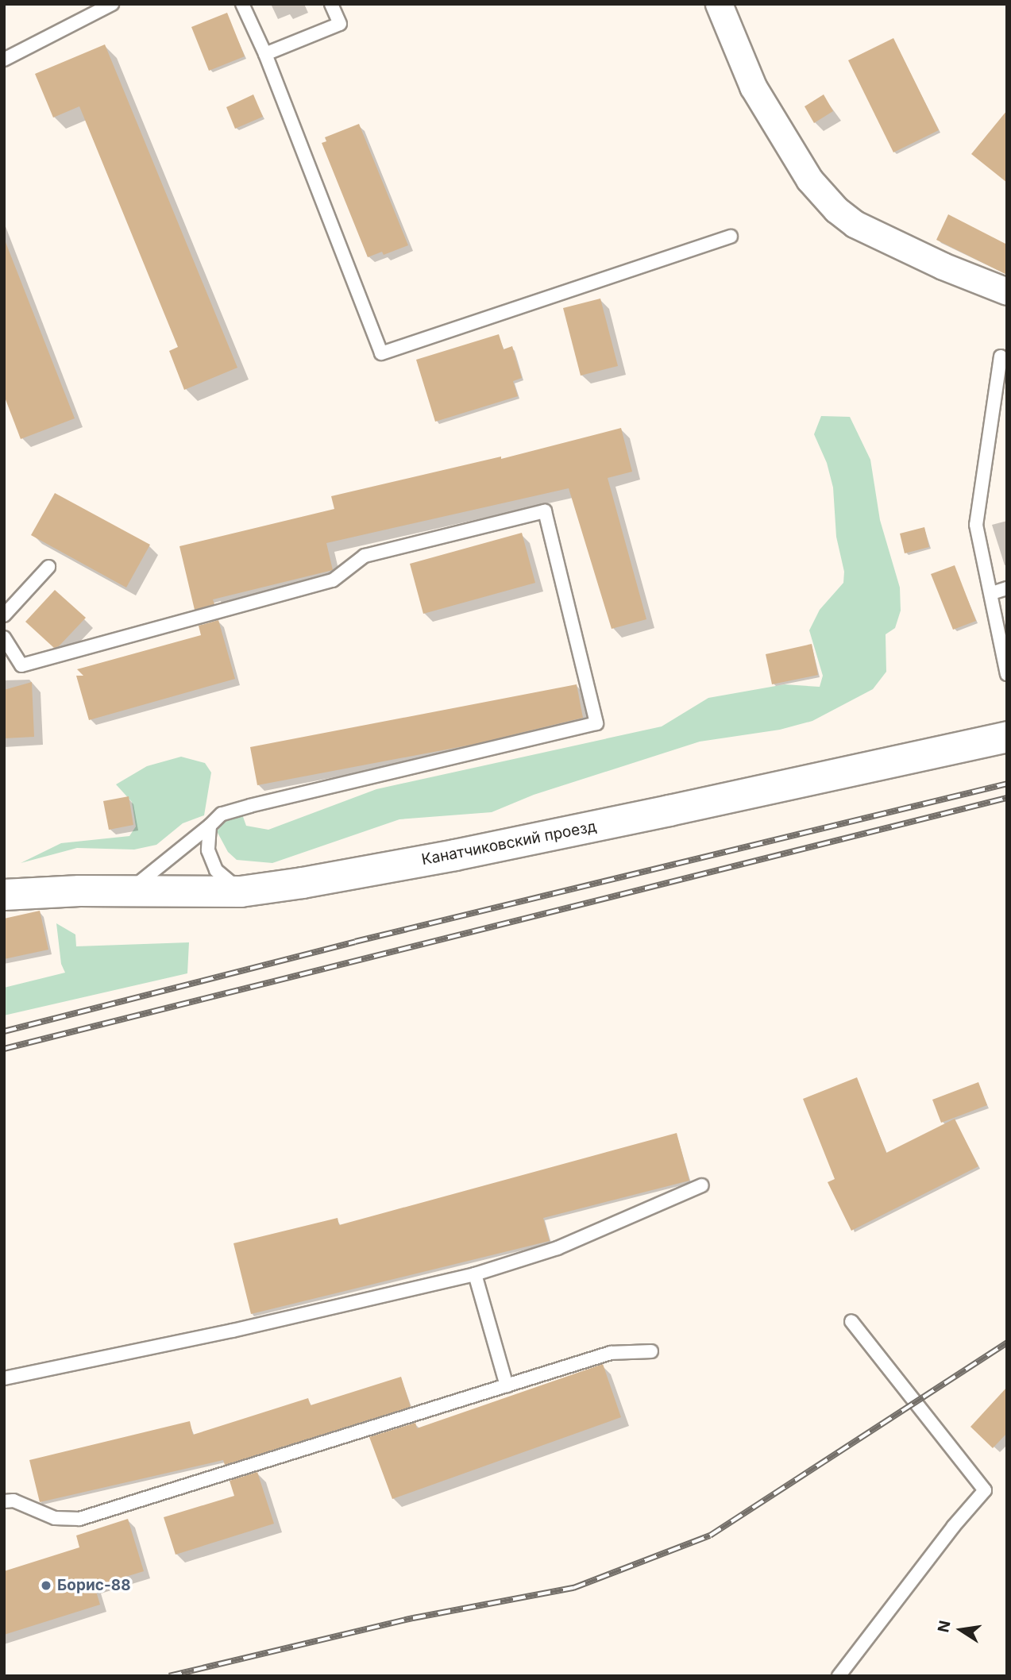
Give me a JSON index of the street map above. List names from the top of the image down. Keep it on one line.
{"streets":{"street":["Канатчиковский проезд"]},"places":["Борис-88"],"north":"left"}
